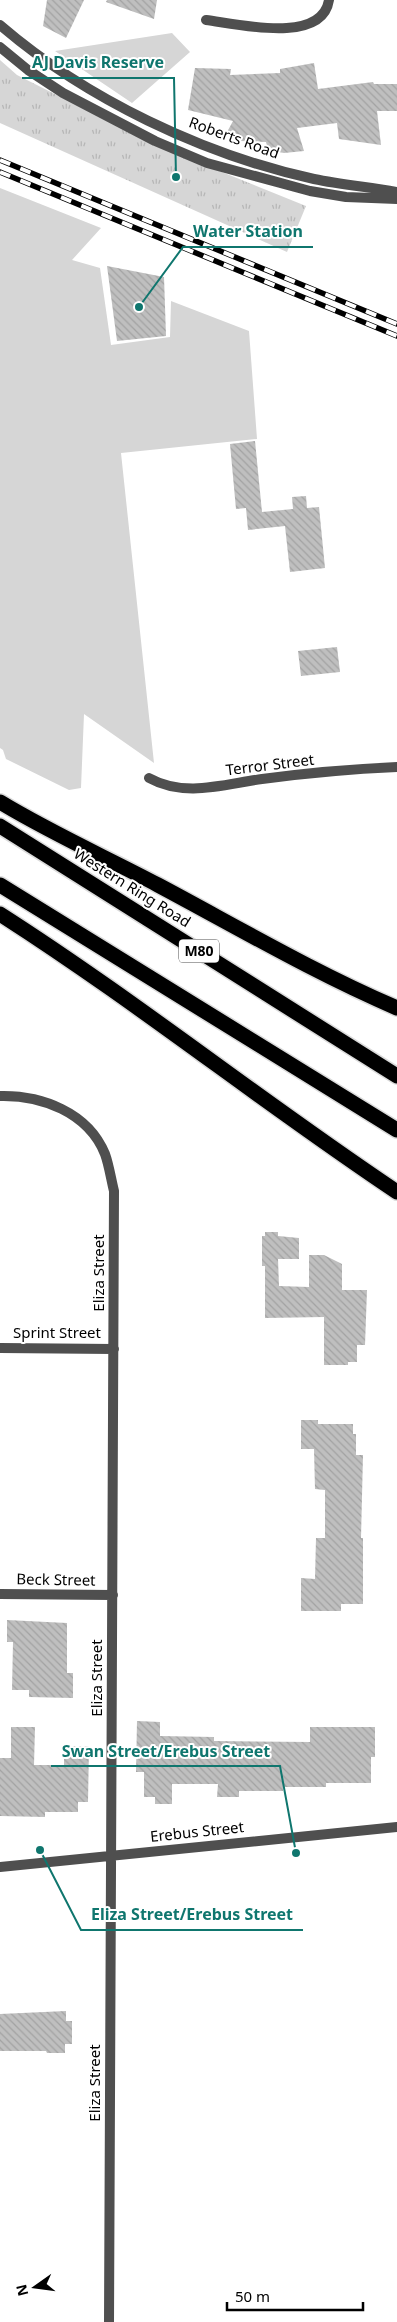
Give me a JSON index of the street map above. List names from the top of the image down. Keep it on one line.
{"streets":{"highway":["Western Ring Road","M80"],"street":["Roberts Road","Terror Street","Eliza Street","Sprint Street","Beck Street","Erebus Street"]},"crossings":[["Eliza Street","Sprint Street"],["Eliza Street","Beck Street"],["Eliza Street","Erebus Street"]],"places":["AJ Davis Reserve","Water Station","Eliza Street/Erebus Street","Swan Street/Erebus Street"],"scale_bar":"50 m","north":"left"}
